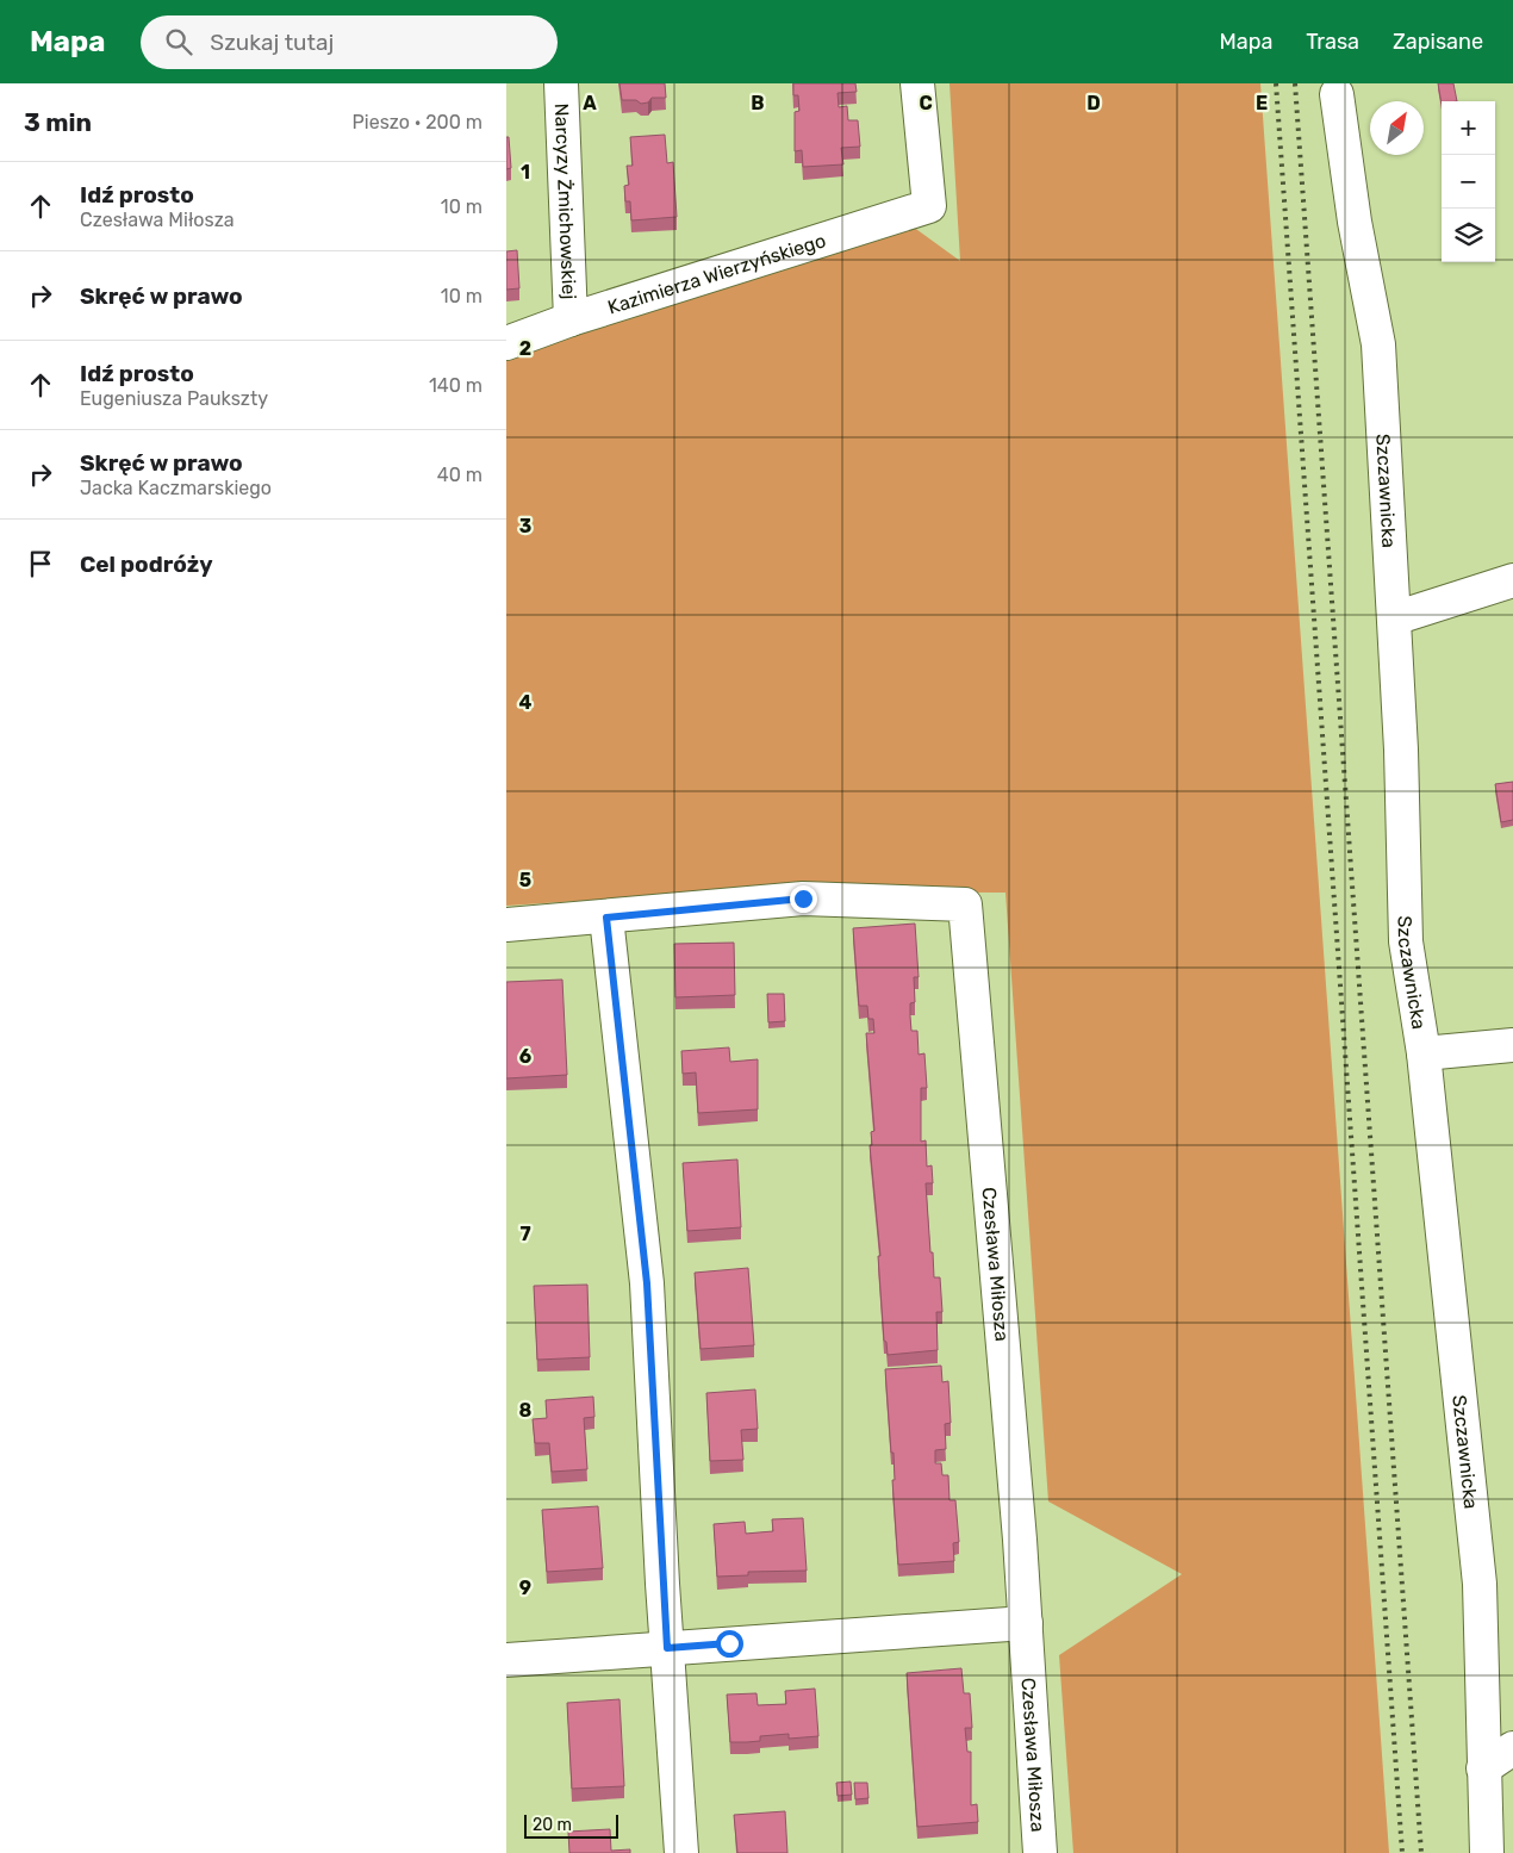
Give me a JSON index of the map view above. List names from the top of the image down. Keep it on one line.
{"streets":{"street":["Narcyzy Żmichowskiej","Kazimierza Wierzyńskiego","Szczawnicka","Czesława Miłosza"]},"crossings":[["Narcyzy Żmichowskiej","Kazimierza Wierzyńskiego"]],"scale_bar":"20 m","north":"top right","page":{"header":"Mapa","search":"Szukaj tutaj","nav":["Mapa","Trasa","Zapisane"],"heading":["3 min","Pieszo · 200 m"],"map_buttons":["+","−"],"list":[["Idź prosto","Czesława Miłosza","10 m"],["Skręć w prawo","10 m"],["Idź prosto","Eugeniusza Paukszty","140 m"],["Skręć w prawo","Jacka Kaczmarskiego","40 m"],"Cel podróży"],"scale":"20 m"},"grid":{"columns":["A","B","C","D","E"],"rows":["1","2","3","4","5","6","7","8","9"]}}
